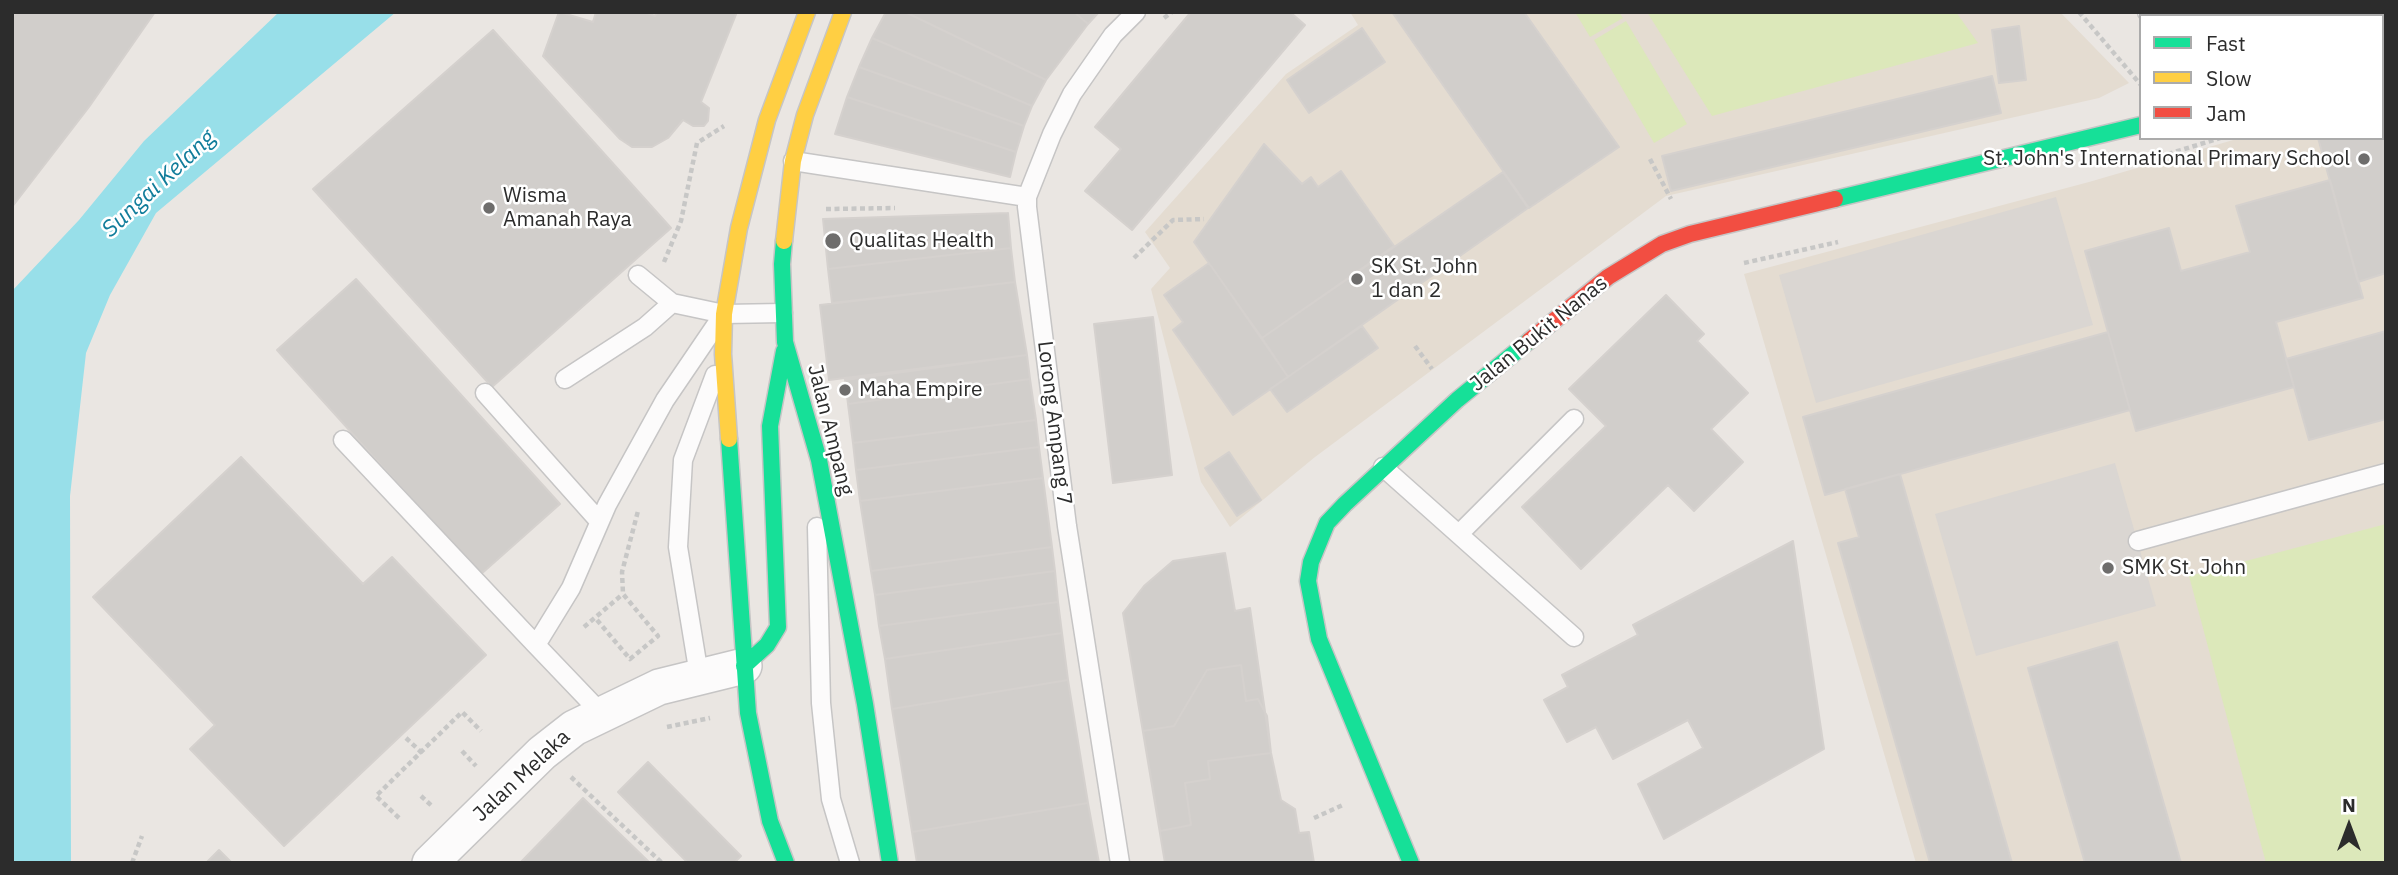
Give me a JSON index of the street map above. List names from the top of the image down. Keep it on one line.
{"streets":{"street":["Jalan Bukit Nanas","Jalan Ampang","Jalan Melaka"],"lane":["Lorong Ampang 7"]},"water":["Sungai Kelang"],"places":["St. John's International Primary School","Wisma Amanah Raya","Qualitas Health","SK St. John 1 dan 2","Maha Empire","SMK St. John"],"legend":["Fast","Slow","Jam"],"north":"top"}
